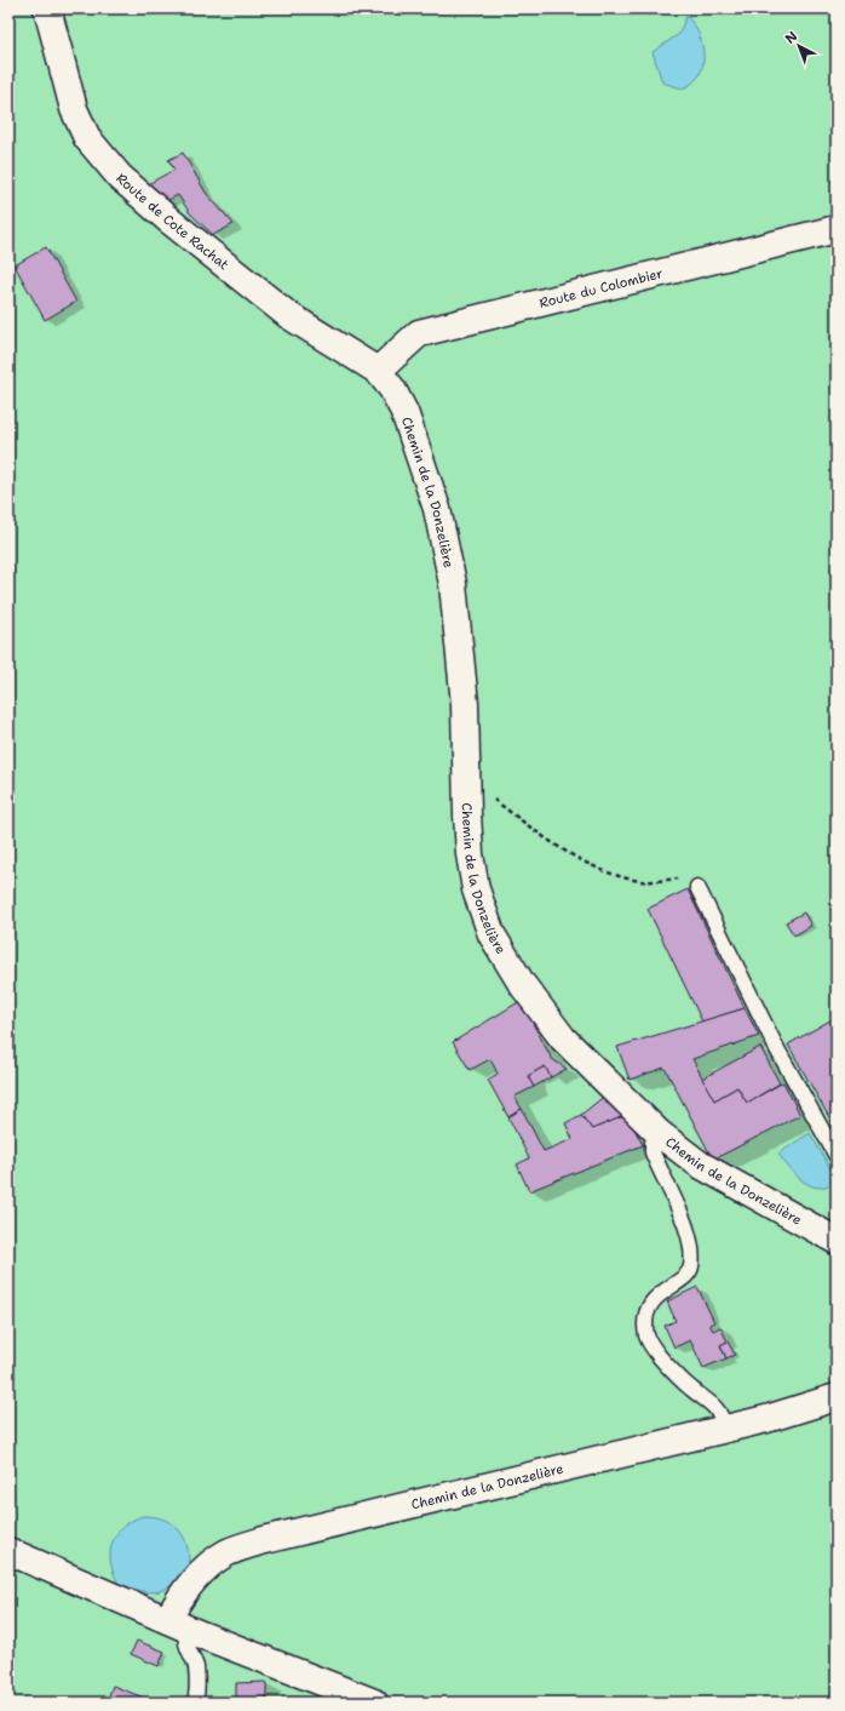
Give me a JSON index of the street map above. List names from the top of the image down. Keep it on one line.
{"streets":{"street":["Route de Cote Rachat","Route du Colombier","Chemin de la Donzelière"]},"crossings":[["Route de Cote Rachat","Route du Colombier"],["Route de Cote Rachat","Chemin de la Donzelière"],["Route du Colombier","Chemin de la Donzelière"]],"north":"top left"}
